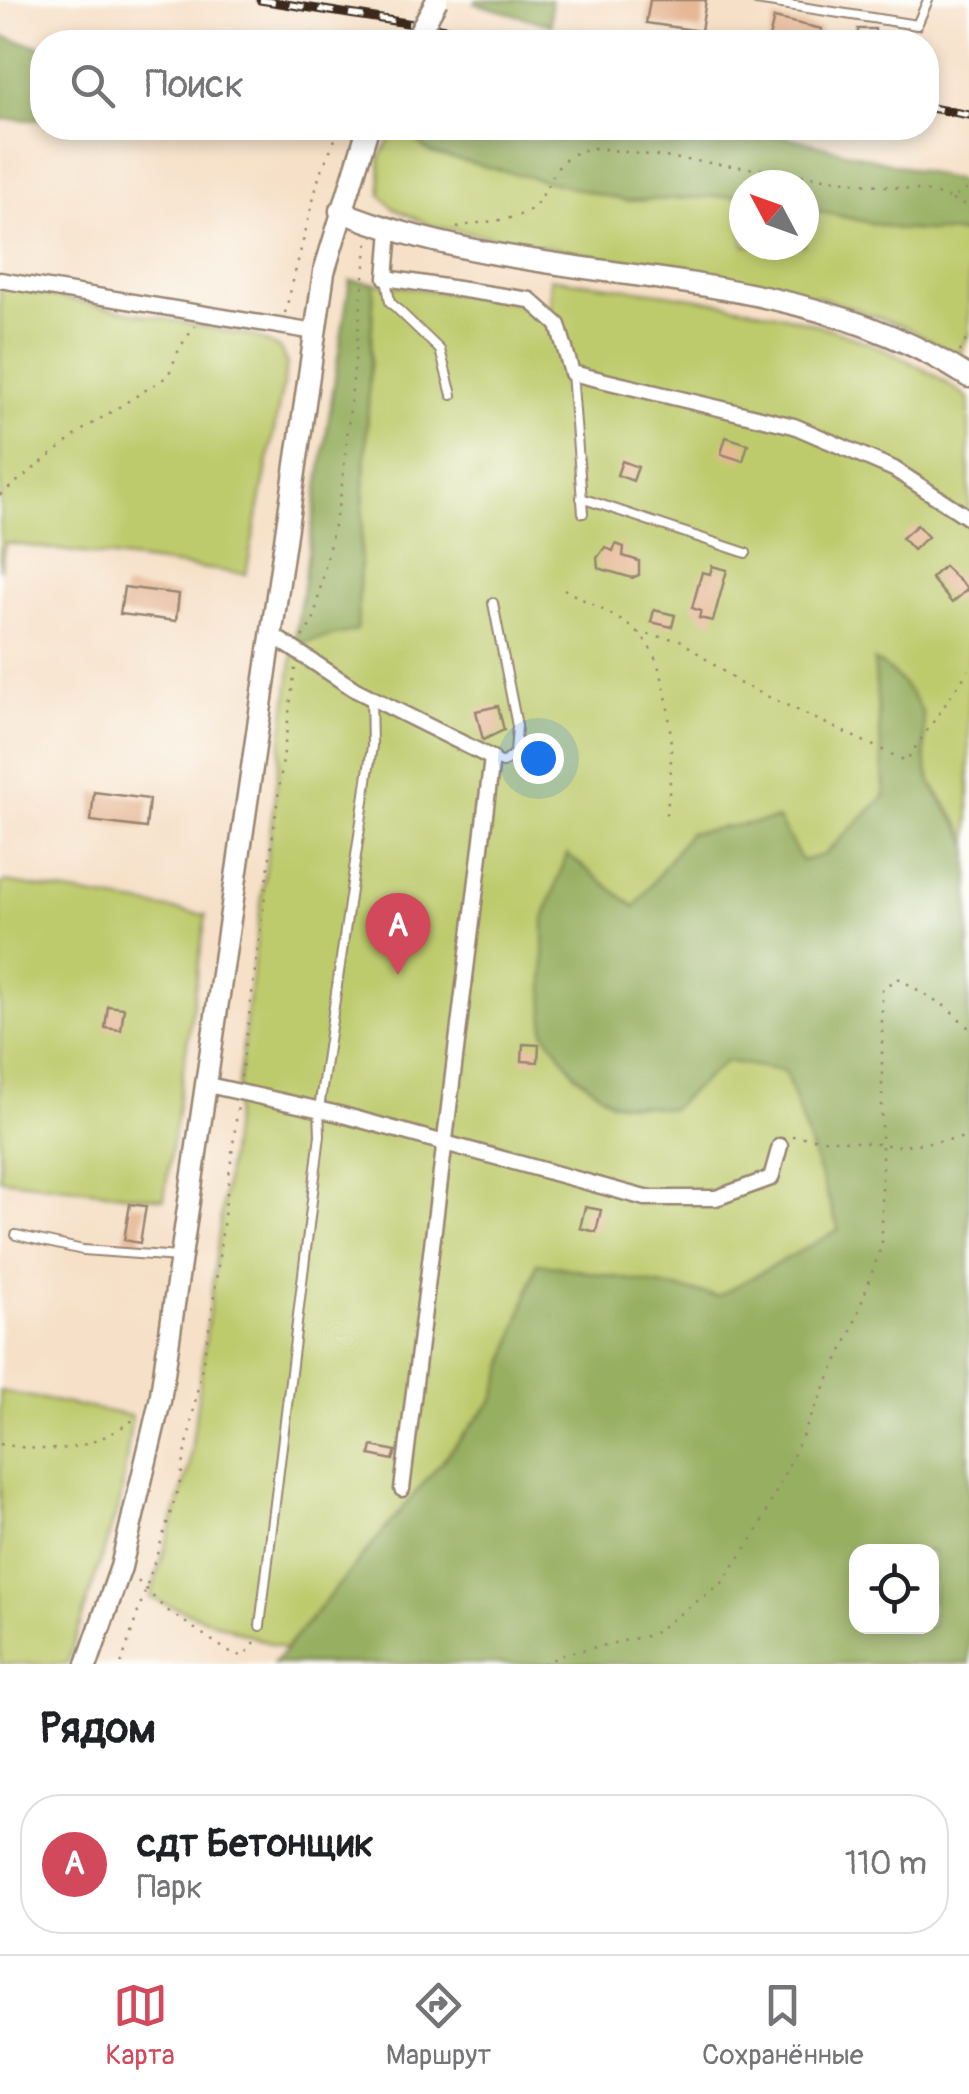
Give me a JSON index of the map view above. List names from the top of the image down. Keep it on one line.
{"north":"top left","page":{"search":"Поиск","pins":"A","heading":"Рядом","list":[{"mark":"A","name":"сдт Бетонщик","note":"Парк","value":"110 m"}],"nav":["Карта","Маршрут","Сохранённые"]}}
